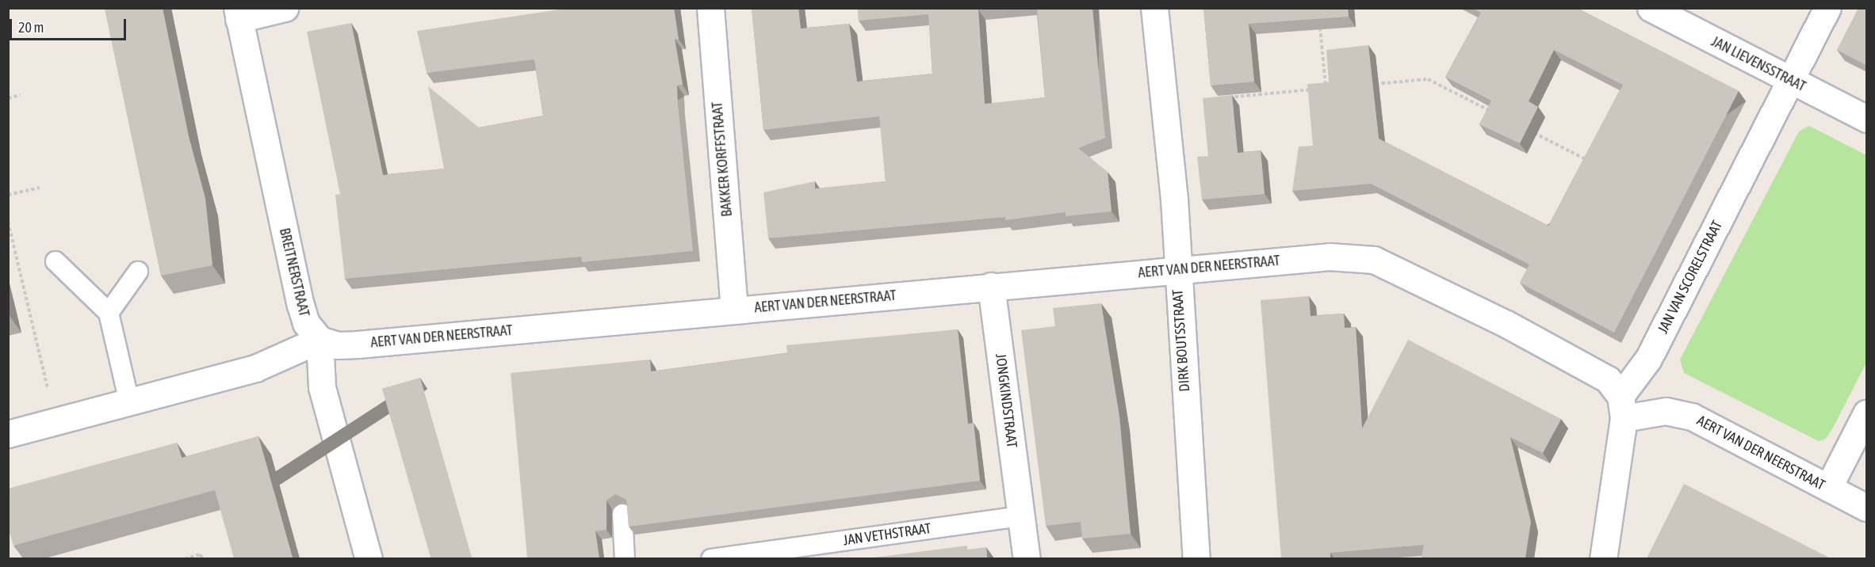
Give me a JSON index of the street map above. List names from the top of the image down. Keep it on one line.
{"streets":{"street":["JAN LIEVENSSTRAAT","BAKKER KORFFSTRAAT","AERT VAN DER NEERSTRAAT","BREITNERSTRAAT","JAN VAN SCORELSTRAAT","DIRK BOUTSSTRAAT","JONGKINDSTRAAT"],"lane":["JAN VETHSTRAAT"]},"crossings":[["JAN LIEVENSSTRAAT","JAN VAN SCORELSTRAAT"],["BAKKER KORFFSTRAAT","AERT VAN DER NEERSTRAAT"],["AERT VAN DER NEERSTRAAT","BREITNERSTRAAT"],["AERT VAN DER NEERSTRAAT","JAN VAN SCORELSTRAAT"],["AERT VAN DER NEERSTRAAT","DIRK BOUTSSTRAAT"],["AERT VAN DER NEERSTRAAT","JONGKINDSTRAAT"],["JONGKINDSTRAAT","JAN VETHSTRAAT"]],"scale_bar":"20 m"}
